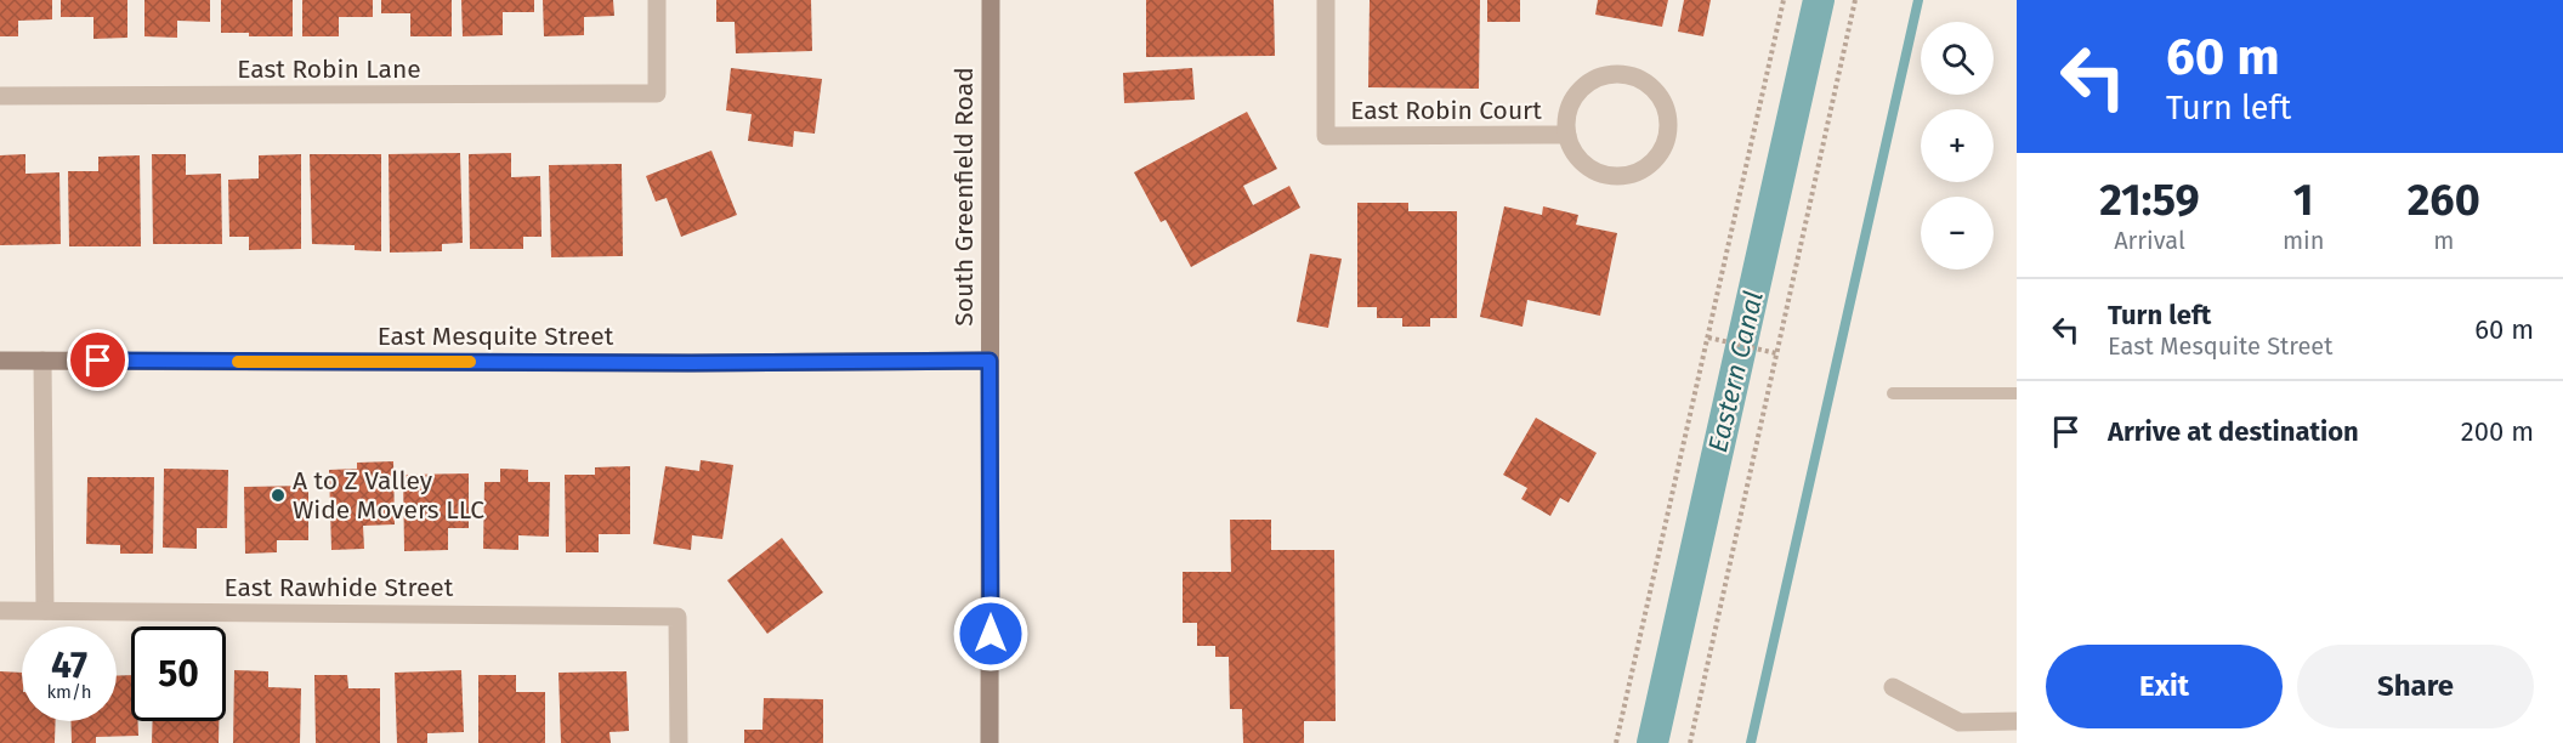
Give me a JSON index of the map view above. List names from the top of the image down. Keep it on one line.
{"streets":{"street":["East Robin Lane","East Robin Court","South Greenfield Road","East Mesquite Street","East Rawhide Street"]},"crossings":[["South Greenfield Road","East Mesquite Street"]],"water":["Eastern Canal"],"places":["A to Z Valley Wide Movers LLC"],"page":{"turn":["60 m","Turn left"],"map_buttons":["+","−"],"eta":["21:59","Arrival","1","min","260","m"],"list":[{"name":"Turn left","note":"East Mesquite Street","value":"60 m"},{"name":"Arrive at destination","value":"200 m"}],"speed":"47 km/h","limit":"50","buttons":["Exit","Share"]}}
